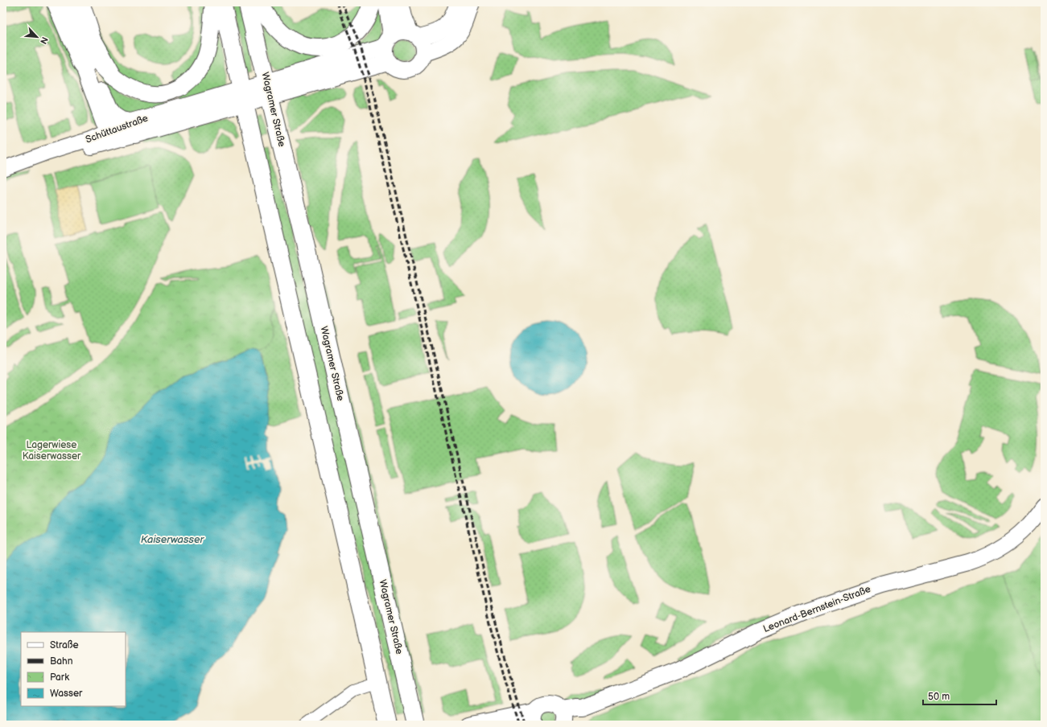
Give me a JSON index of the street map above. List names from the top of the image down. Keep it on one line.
{"streets":{"main road":["Wagramer Straße","Schüttaustraße","Leonard-Bernstein-Straße"]},"crossings":[["Wagramer Straße","Schüttaustraße"]],"water":["Kaiserwasser"],"parks":["Lagerwiese Kaiserwasser"],"legend":["Straße","Bahn","Park","Wasser"],"scale_bar":"50 m","north":"bottom right"}
